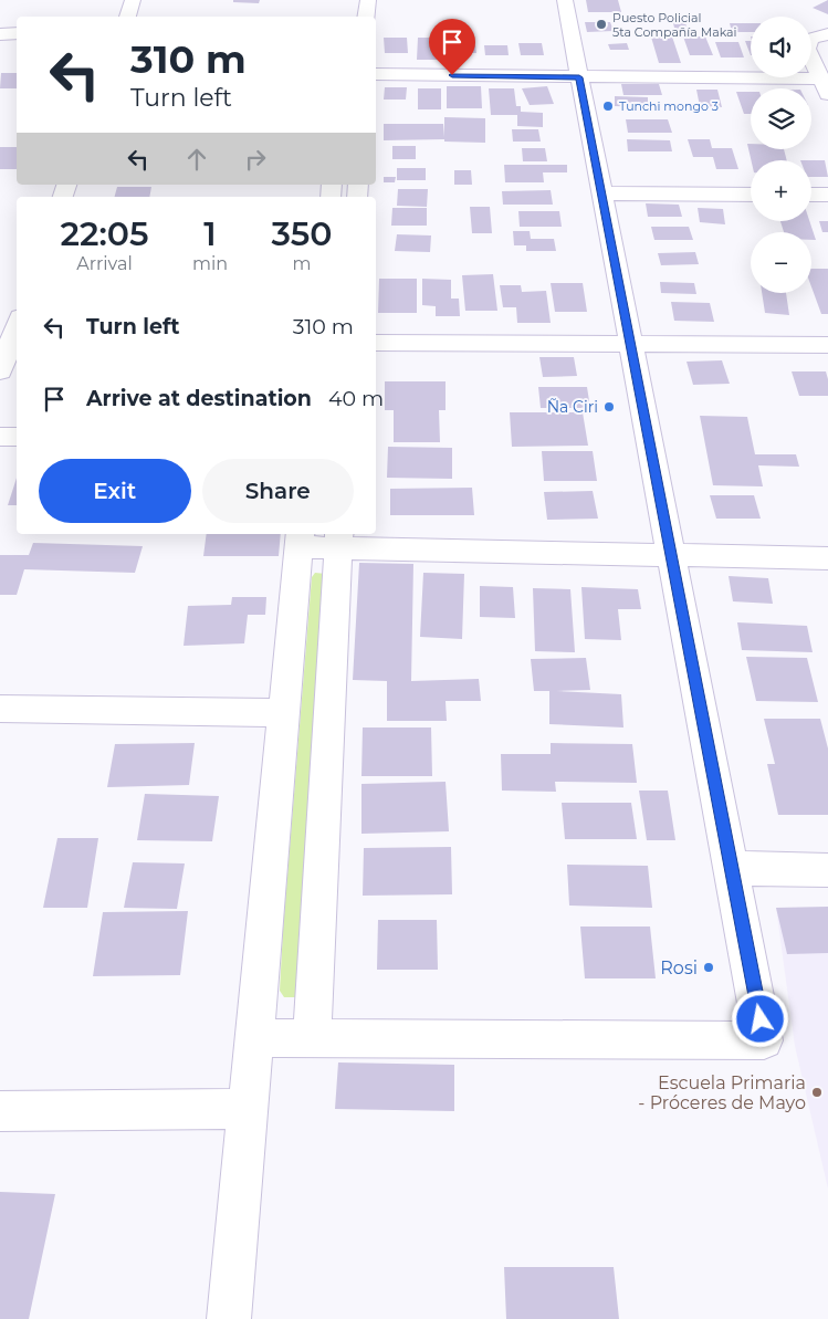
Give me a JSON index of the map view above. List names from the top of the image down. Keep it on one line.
{"places":["Puesto Policial 5ta Compañía Makai","Tunchi mongo 3","Ña Ciri","Rosi","Escuela Primaria - Próceres de Mayo"],"page":{"map_buttons":["+","−"],"turn":["310 m","Turn left"],"eta":["22:05","Arrival","1","min","350","m"],"list":[{"name":"Turn left","value":"310 m"},{"name":"Arrive at destination","value":"40 m"}],"buttons":["Exit","Share"]}}
